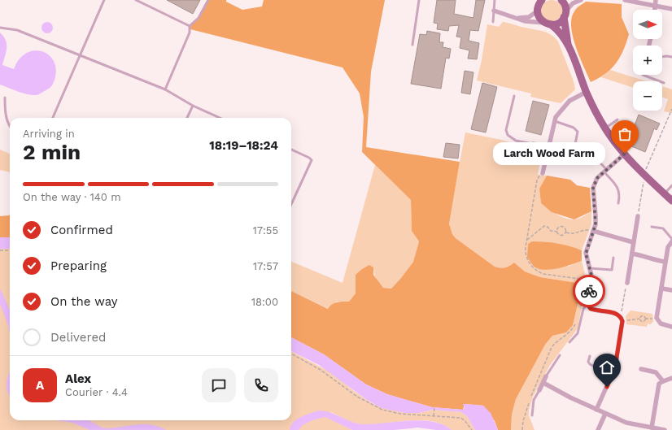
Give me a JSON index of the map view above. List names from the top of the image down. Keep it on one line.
{"places":["Larch Wood Farm"],"north":"right","page":{"map_buttons":["+","−"],"heading":["2 min","Arriving in","18:19–18:24"],"panel":["Alex","Courier · 4.4"],"bubble":"Larch Wood Farm","bar":"On the way · 140 m","list":[["Confirmed","17:55"],["Preparing","17:57"],["On the way","18:00"],"Delivered"],"round":"A"}}
